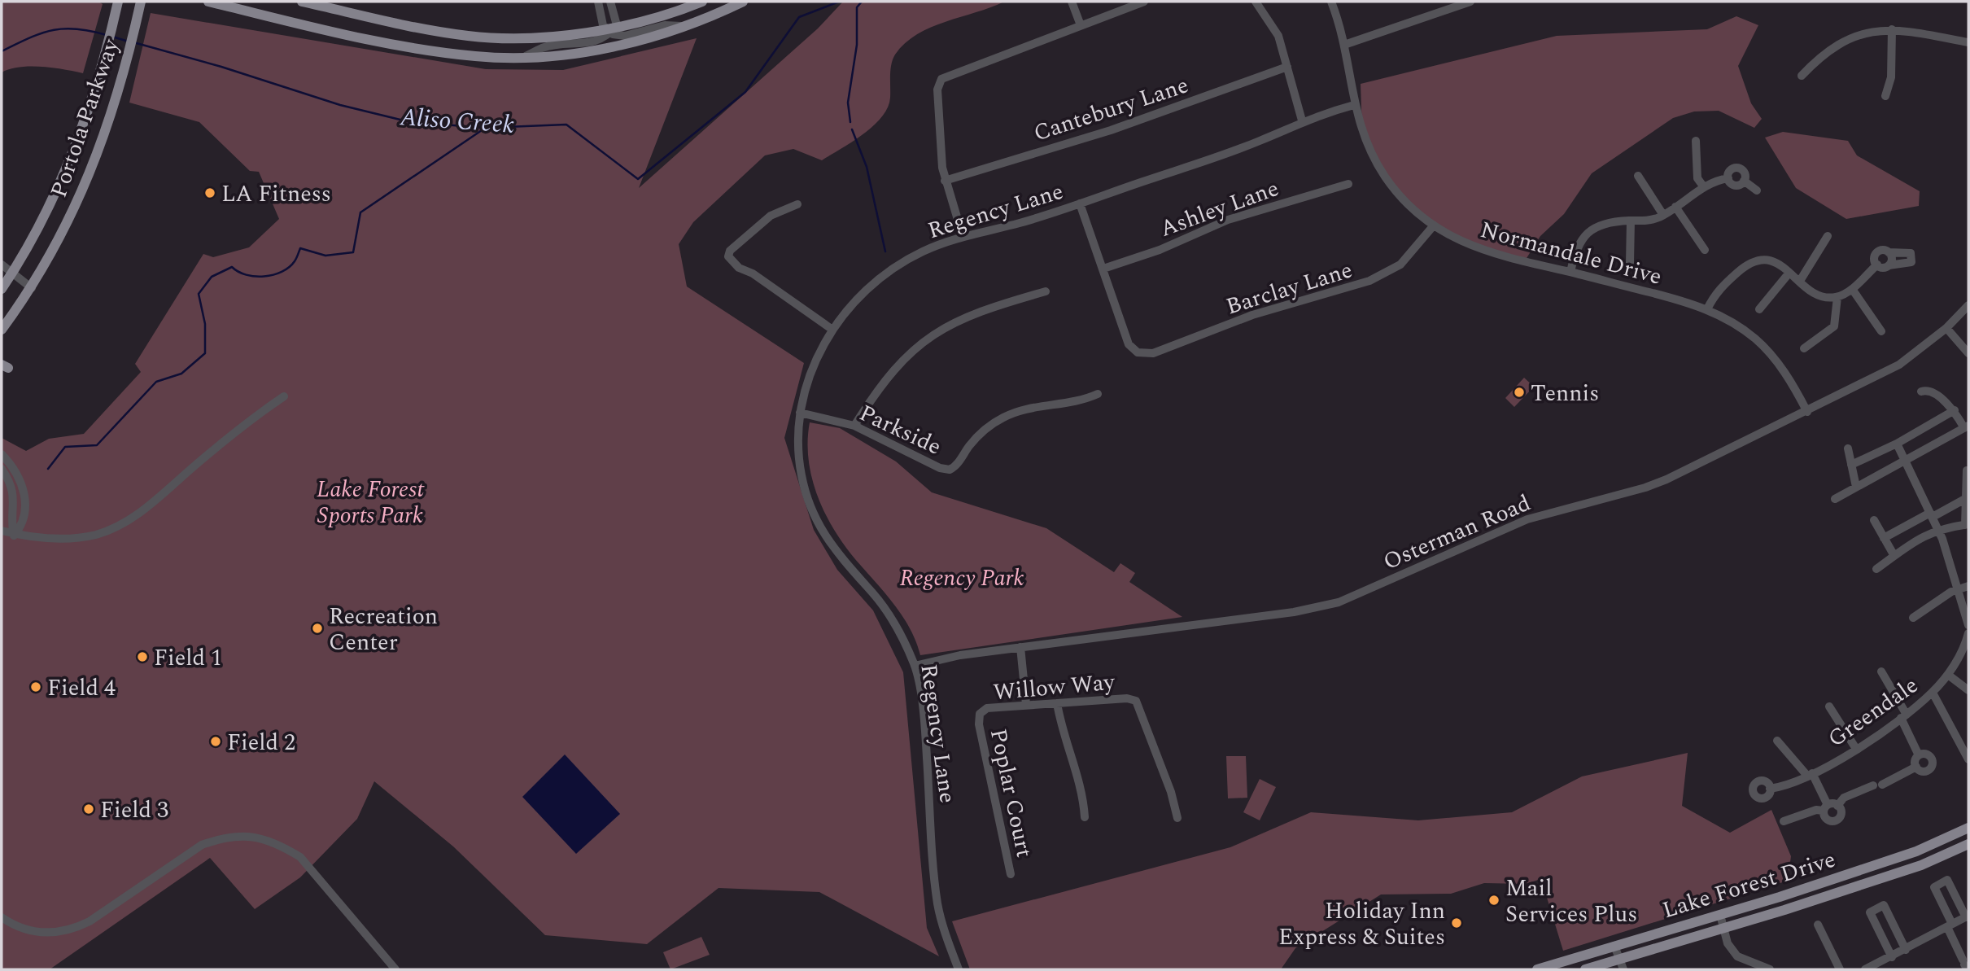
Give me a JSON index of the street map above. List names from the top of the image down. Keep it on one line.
{"streets":{"main road":["Portola Parkway","Lake Forest Drive"],"street":["Cantebury Lane","Ashley Lane","Regency Lane","Normandale Drive","Barclay Lane","Parkside","Osterman Road","Willow Way","Greendale","Poplar Court"]},"crossings":[["Ashley Lane","Barclay Lane"],["Regency Lane","Normandale Drive"],["Regency Lane","Parkside"],["Regency Lane","Osterman Road"],["Normandale Drive","Barclay Lane"],["Normandale Drive","Osterman Road"],["Willow Way","Poplar Court"]],"water":["Aliso Creek"],"parks":["Lake Forest Sports Park","Regency Park"],"places":["LA Fitness","Tennis","Recreation Center","Field 1","Field 4","Field 2","Field 3","Mail Services Plus","Holiday Inn Express & Suites"]}
